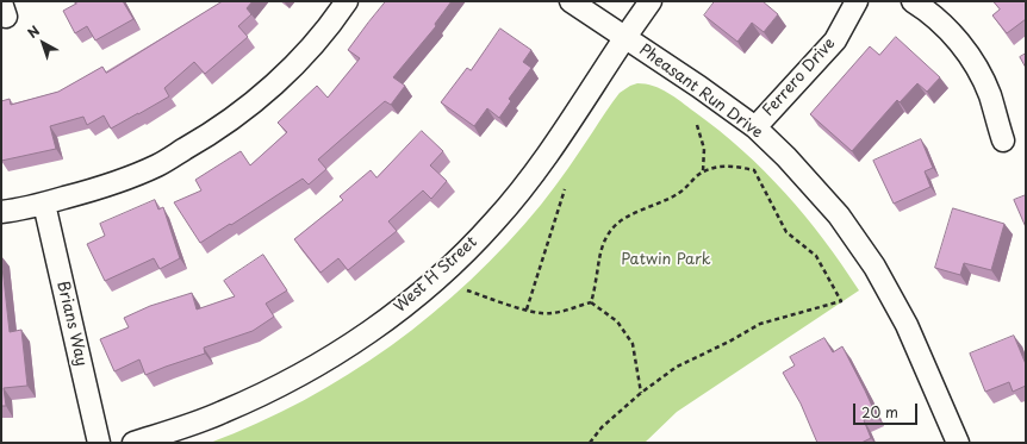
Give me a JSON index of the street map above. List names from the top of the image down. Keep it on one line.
{"streets":{"street":["Ferrero Drive","Pheasant Run Drive","West H Street","Brians Way"]},"crossings":[["Ferrero Drive","Pheasant Run Drive"],["Pheasant Run Drive","West H Street"]],"parks":["Patwin Park"],"scale_bar":"20 m","north":"top left"}
